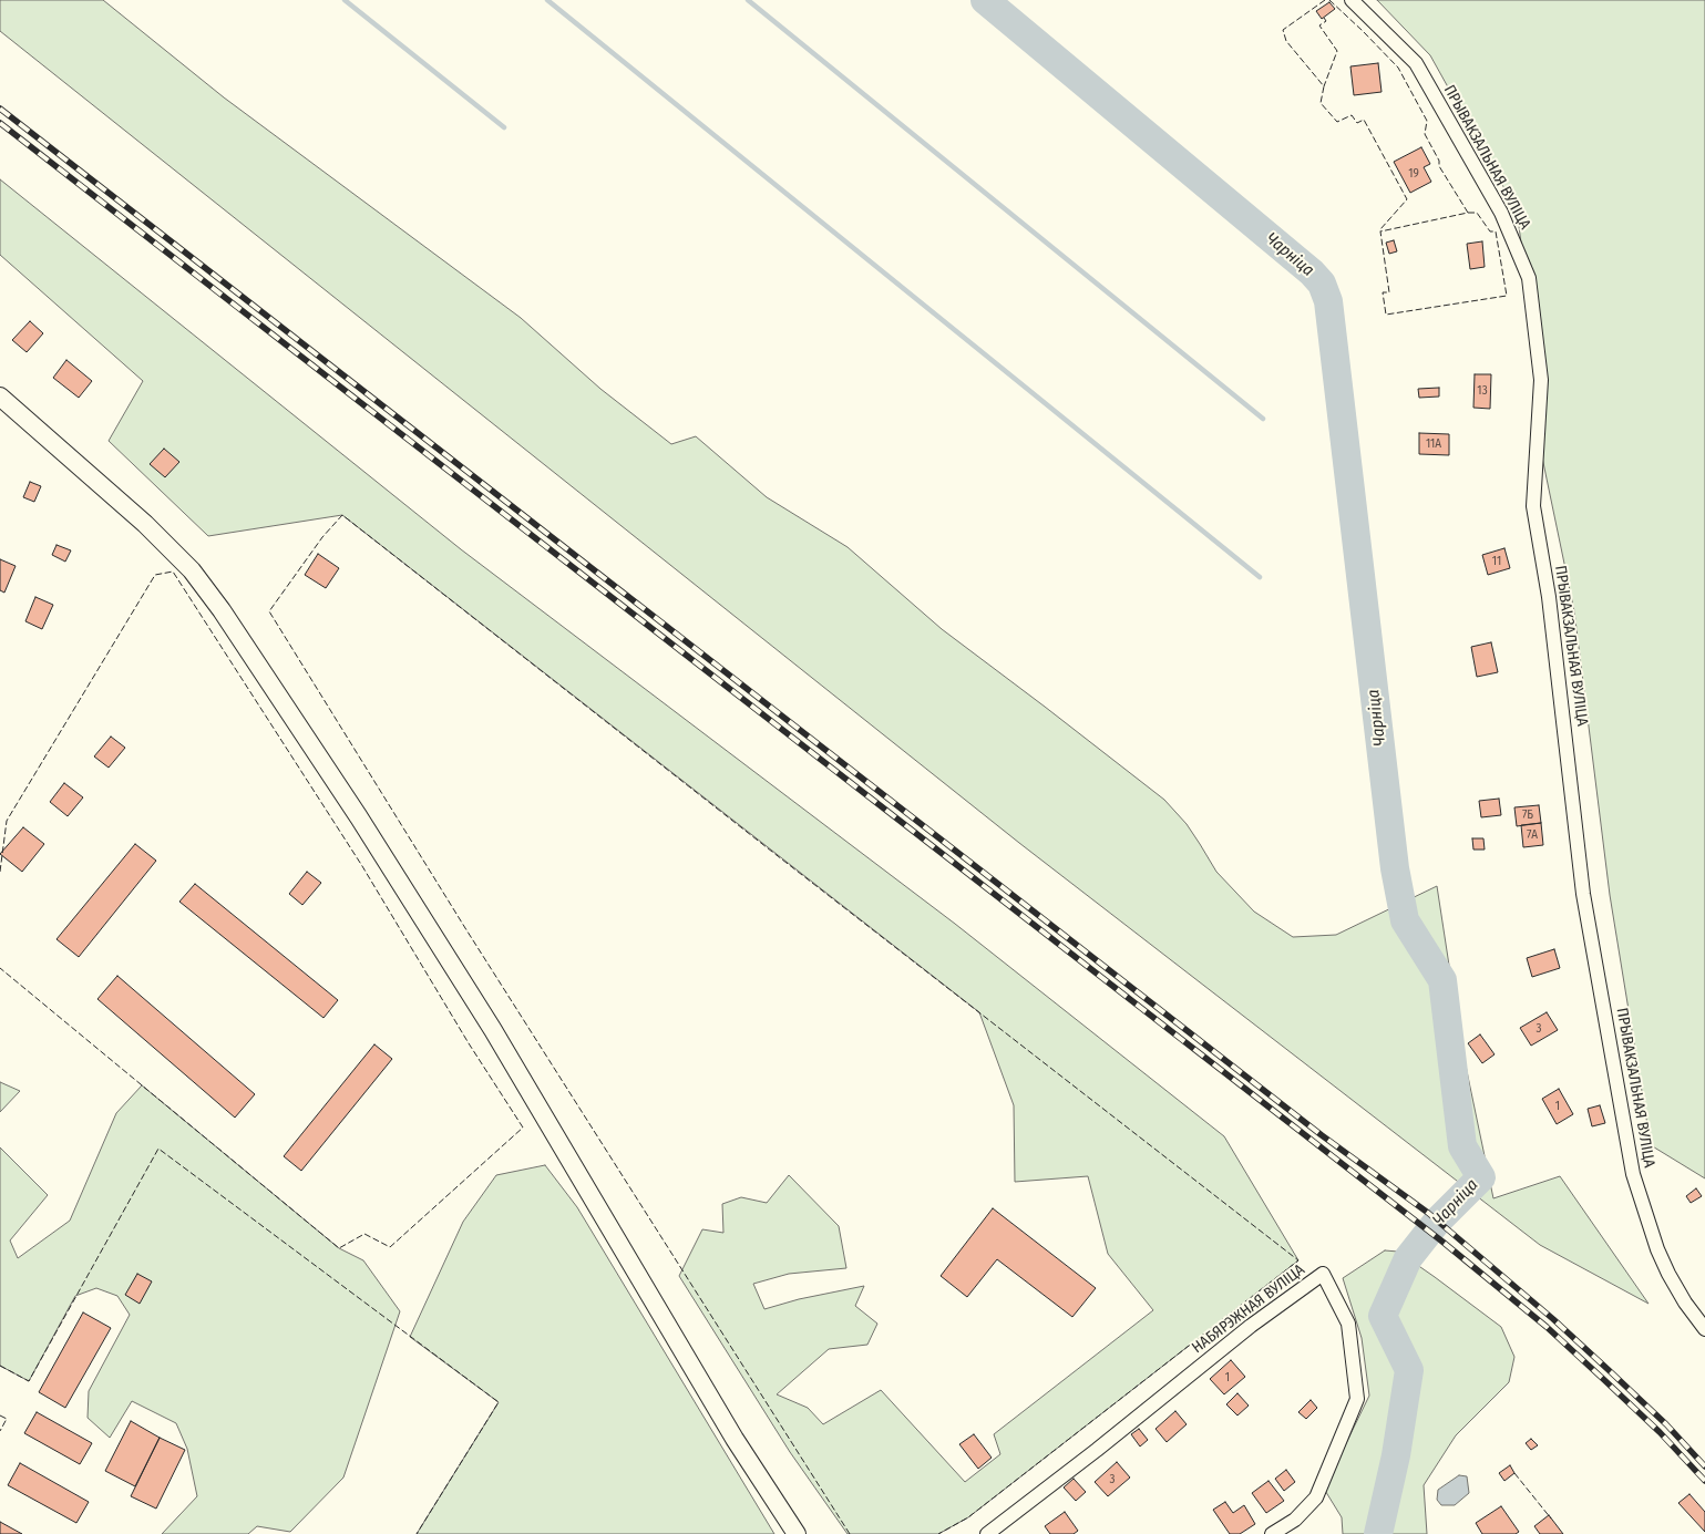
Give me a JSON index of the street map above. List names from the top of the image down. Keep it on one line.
{"streets":{"street":["ПРЫВАКЗАЛЬНАЯ ВУЛІЦА","НАБЯРЭЖНАЯ ВУЛІЦА"]},"water":["Чарніца"],"house_numbers":["19","13","11А","11","7Б","7А","3","1","1","3"]}
